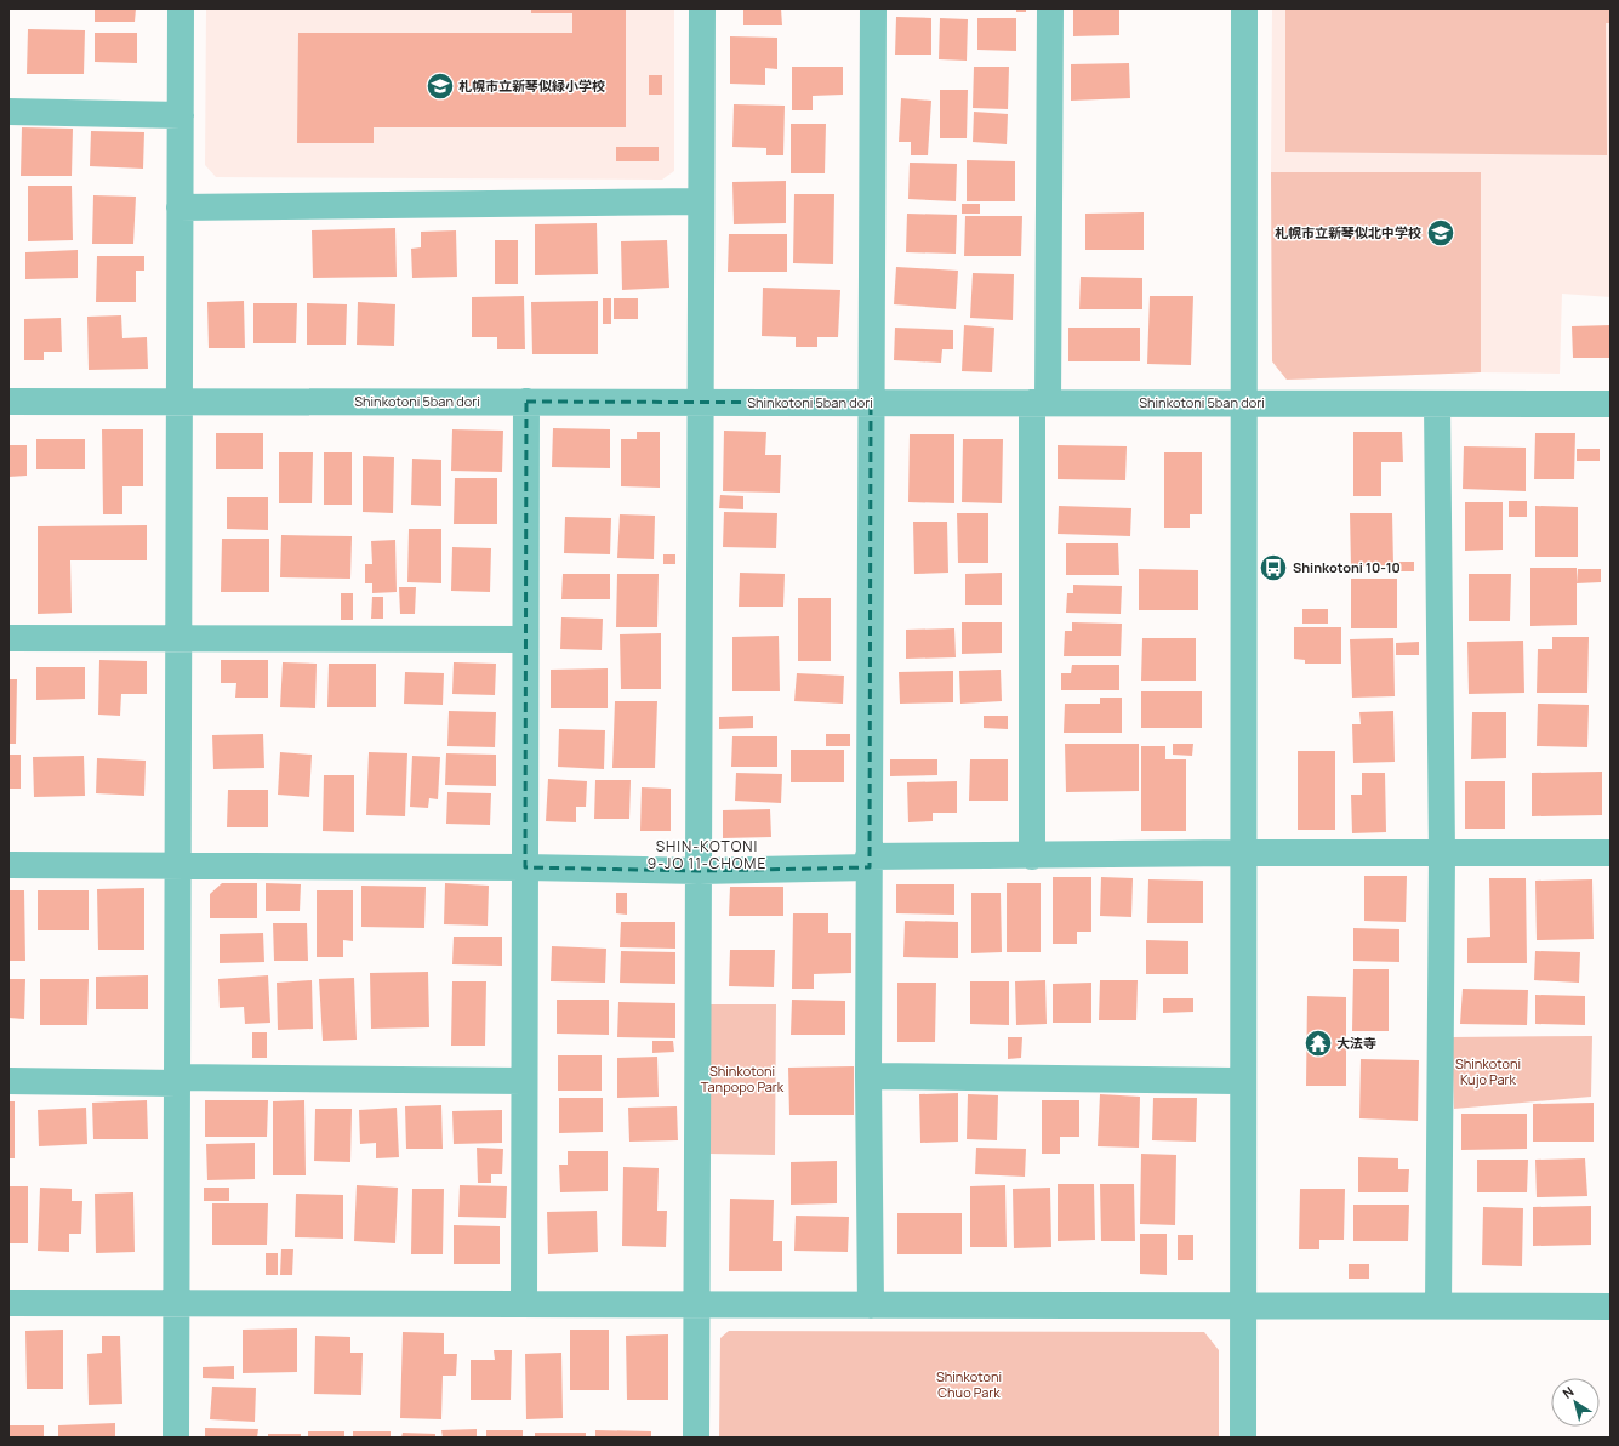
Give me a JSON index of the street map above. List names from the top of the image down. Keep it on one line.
{"streets":{"street":["Shinkotoni 5ban dori"]},"districts":["SHIN-KOTONI 9-JO 11-CHOME"],"parks":["Shinkotoni Kujo Park","Shinkotoni Tanpopo Park","Shinkotoni Chuo Park"],"places":{"school or university":["札幌市立新琴似緑小学校","札幌市立新琴似北中学校"],"bus stop":["Shinkotoni 10-10"],"temple":["大法寺"]},"north":"top left"}
